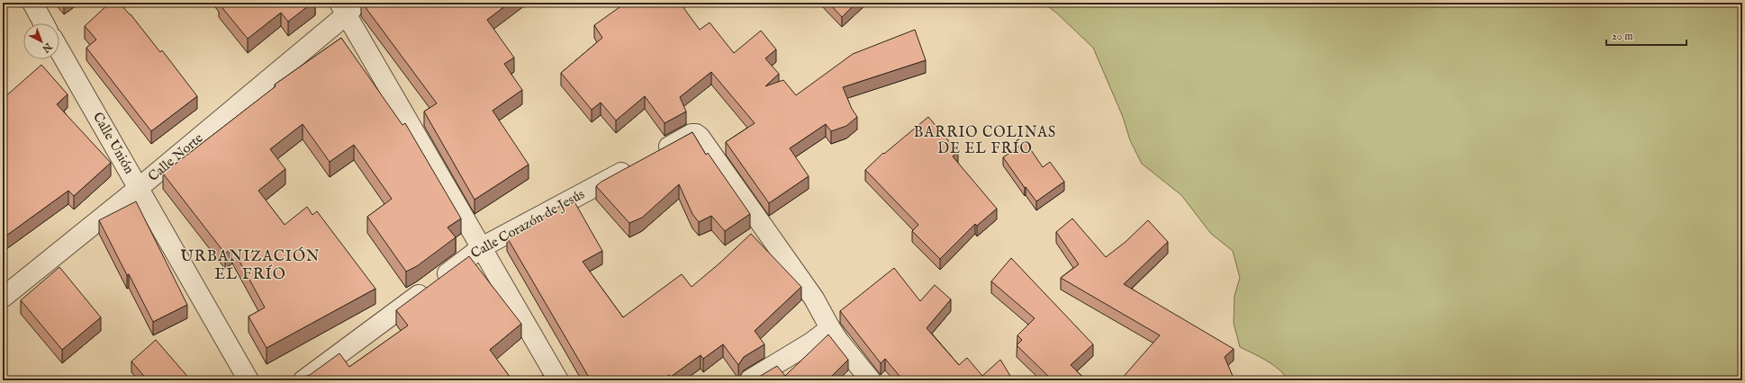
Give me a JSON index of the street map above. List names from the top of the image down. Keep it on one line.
{"streets":{"street":["Calle Unión","Calle Norte","Calle Corazón de Jesús"]},"crossings":[["Calle Unión","Calle Norte"]],"districts":["BARRIO COLINAS DE EL FRÍO","URBANIZACIÓN EL FRÍO"],"scale_bar":"20 m","north":"bottom right"}
